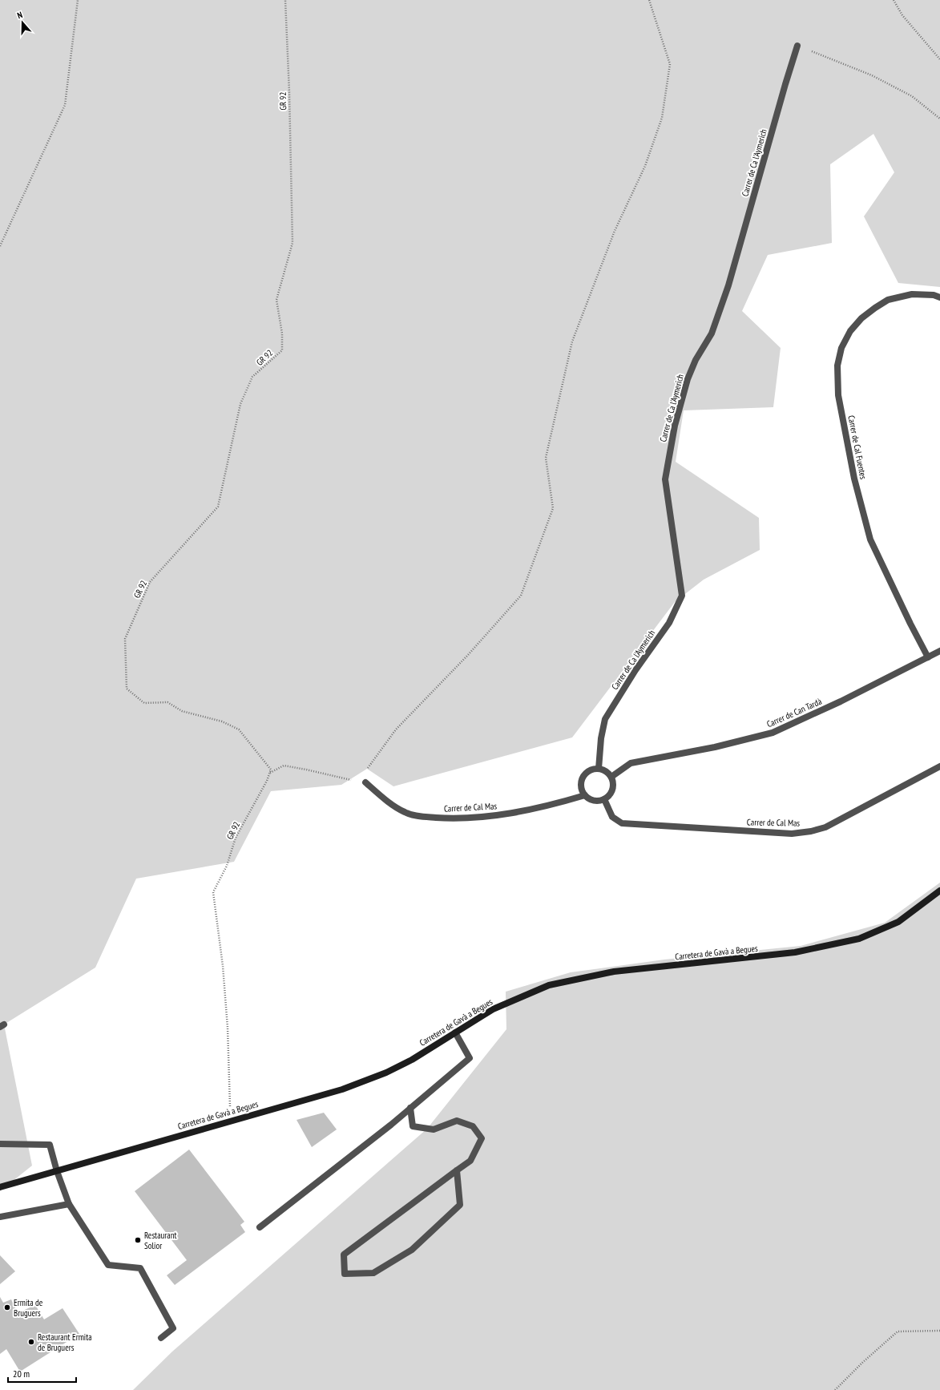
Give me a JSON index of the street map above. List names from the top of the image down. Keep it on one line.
{"streets":{"main road":["Carretera de Gavà a Begues"],"street":["Carrer de Ca l'Aymerich","Carrer de Cal Fuentes","Carrer de Can Tardà","Carrer de Cal Mas"],"path":["GR 92"]},"crossings":[["GR 92","Carretera de Gavà a Begues"],["Carrer de Ca l'Aymerich","Carrer de Can Tardà"],["Carrer de Ca l'Aymerich","Carrer de Cal Mas"],["Carrer de Cal Fuentes","Carrer de Can Tardà"],["Carrer de Can Tardà","Carrer de Cal Mas"]],"places":["Restaurant Solior","Ermita de Bruguers","Restaurant Ermita de Bruguers"],"scale_bar":"20 m","north":"top"}
